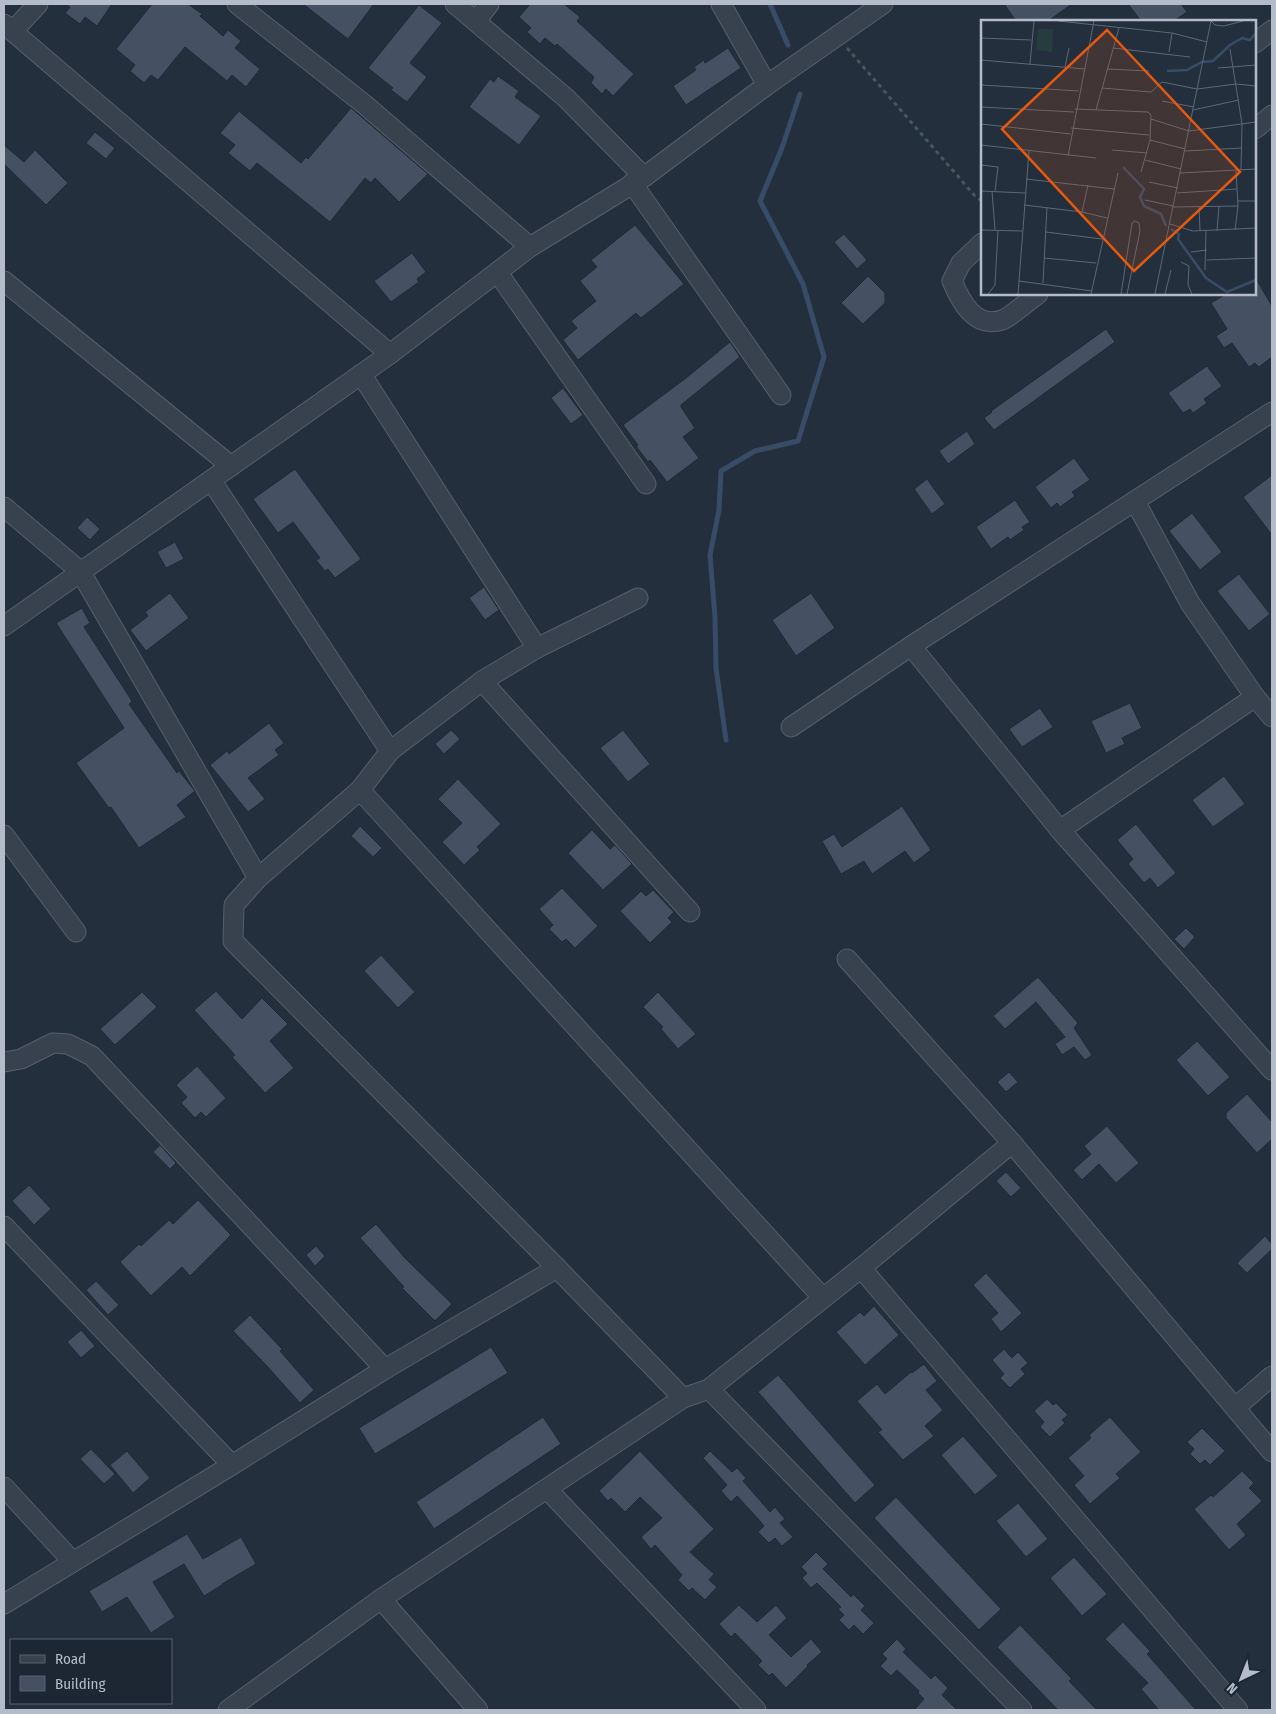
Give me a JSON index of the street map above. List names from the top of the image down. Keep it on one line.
{"legend":["Road","Building"],"north":"bottom left"}
